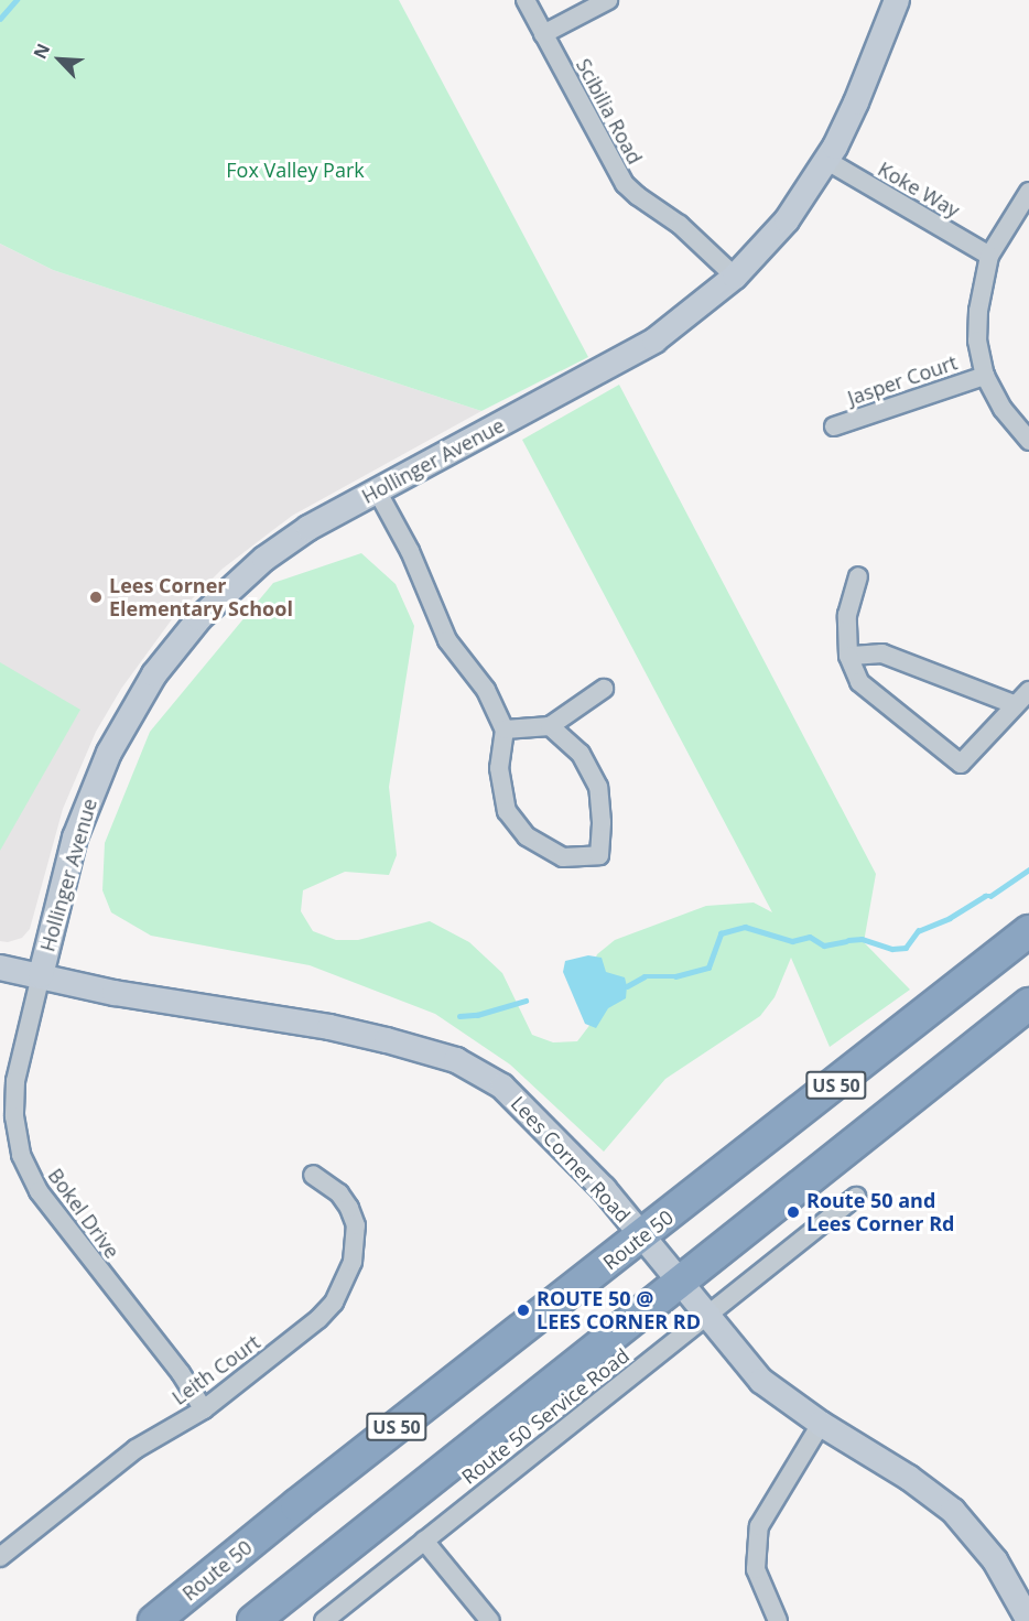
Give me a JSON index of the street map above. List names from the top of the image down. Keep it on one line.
{"streets":{"highway":["US 50","Route 50"],"street":["Scibilia Road","Koke Way","Jasper Court","Hollinger Avenue","Lees Corner Road","Bokel Drive","Leith Court","Route 50 Service Road"]},"crossings":[["Scibilia Road","Hollinger Avenue"],["Koke Way","Jasper Court"],["Koke Way","Hollinger Avenue"],["Hollinger Avenue","Lees Corner Road"],["Hollinger Avenue","Bokel Drive"],["US 50","Lees Corner Road"],["Lees Corner Road","Bokel Drive"],["Lees Corner Road","Route 50"],["Lees Corner Road","Route 50 Service Road"],["Bokel Drive","Leith Court"]],"parks":["Fox Valley Park"],"places":["Lees Corner Elementary School","Route 50 and Lees Corner Rd","ROUTE 50 @ LEES CORNER RD"],"north":"top left"}
